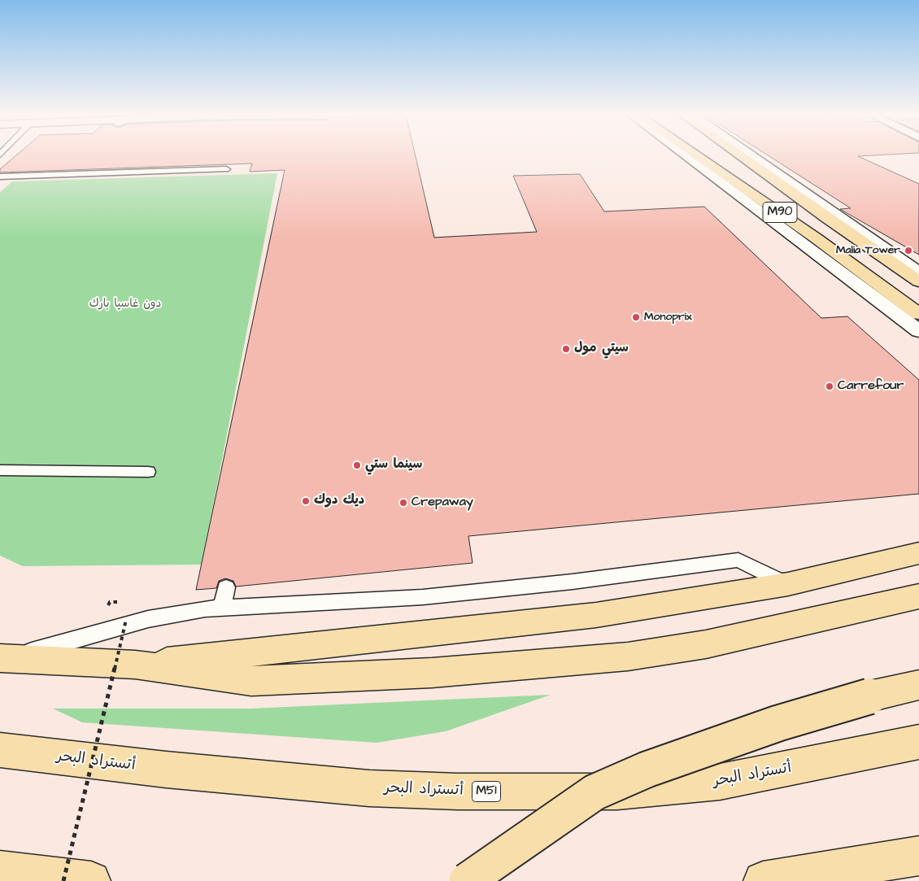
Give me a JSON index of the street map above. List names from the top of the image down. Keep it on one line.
{"streets":{"highway":["M90","أتستراد البحر","M51"]},"parks":["دون غاسيا بارك"],"places":["Malia Tower","Monoprix","سيتي مول","Carrefour","سينما ستي","ديك دوك","Crepaway"]}
